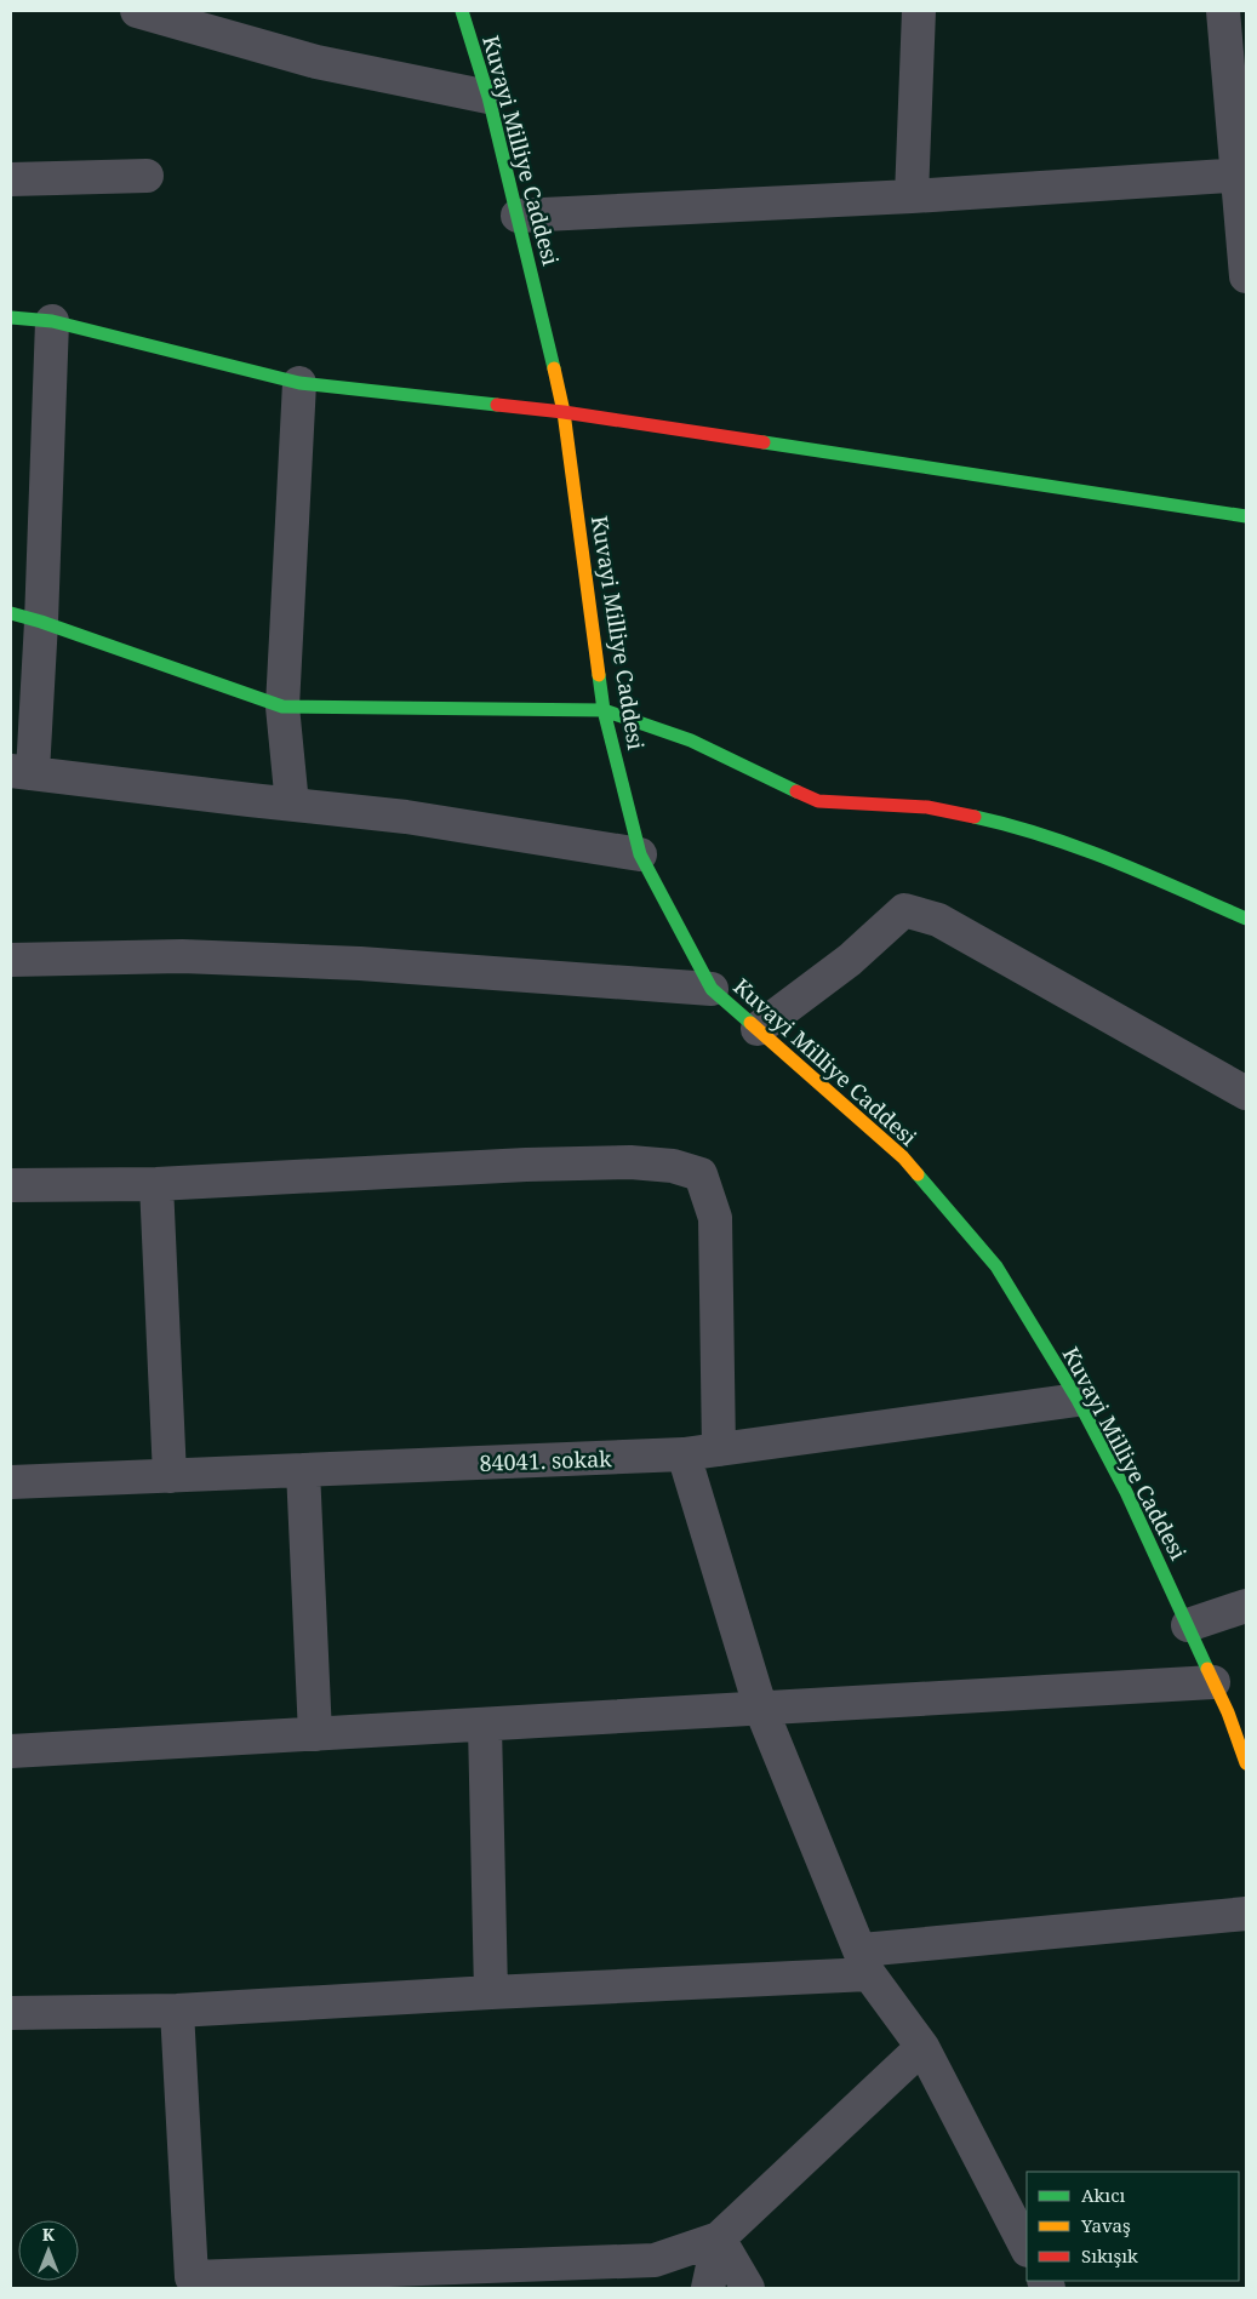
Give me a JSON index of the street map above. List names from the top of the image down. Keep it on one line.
{"streets":{"street":["Kuvayi Milliye Caddesi","84041. sokak"]},"crossings":[["Kuvayi Milliye Caddesi","84041. sokak"]],"legend":["Akıcı","Yavaş","Sıkışık"],"north":"top"}
